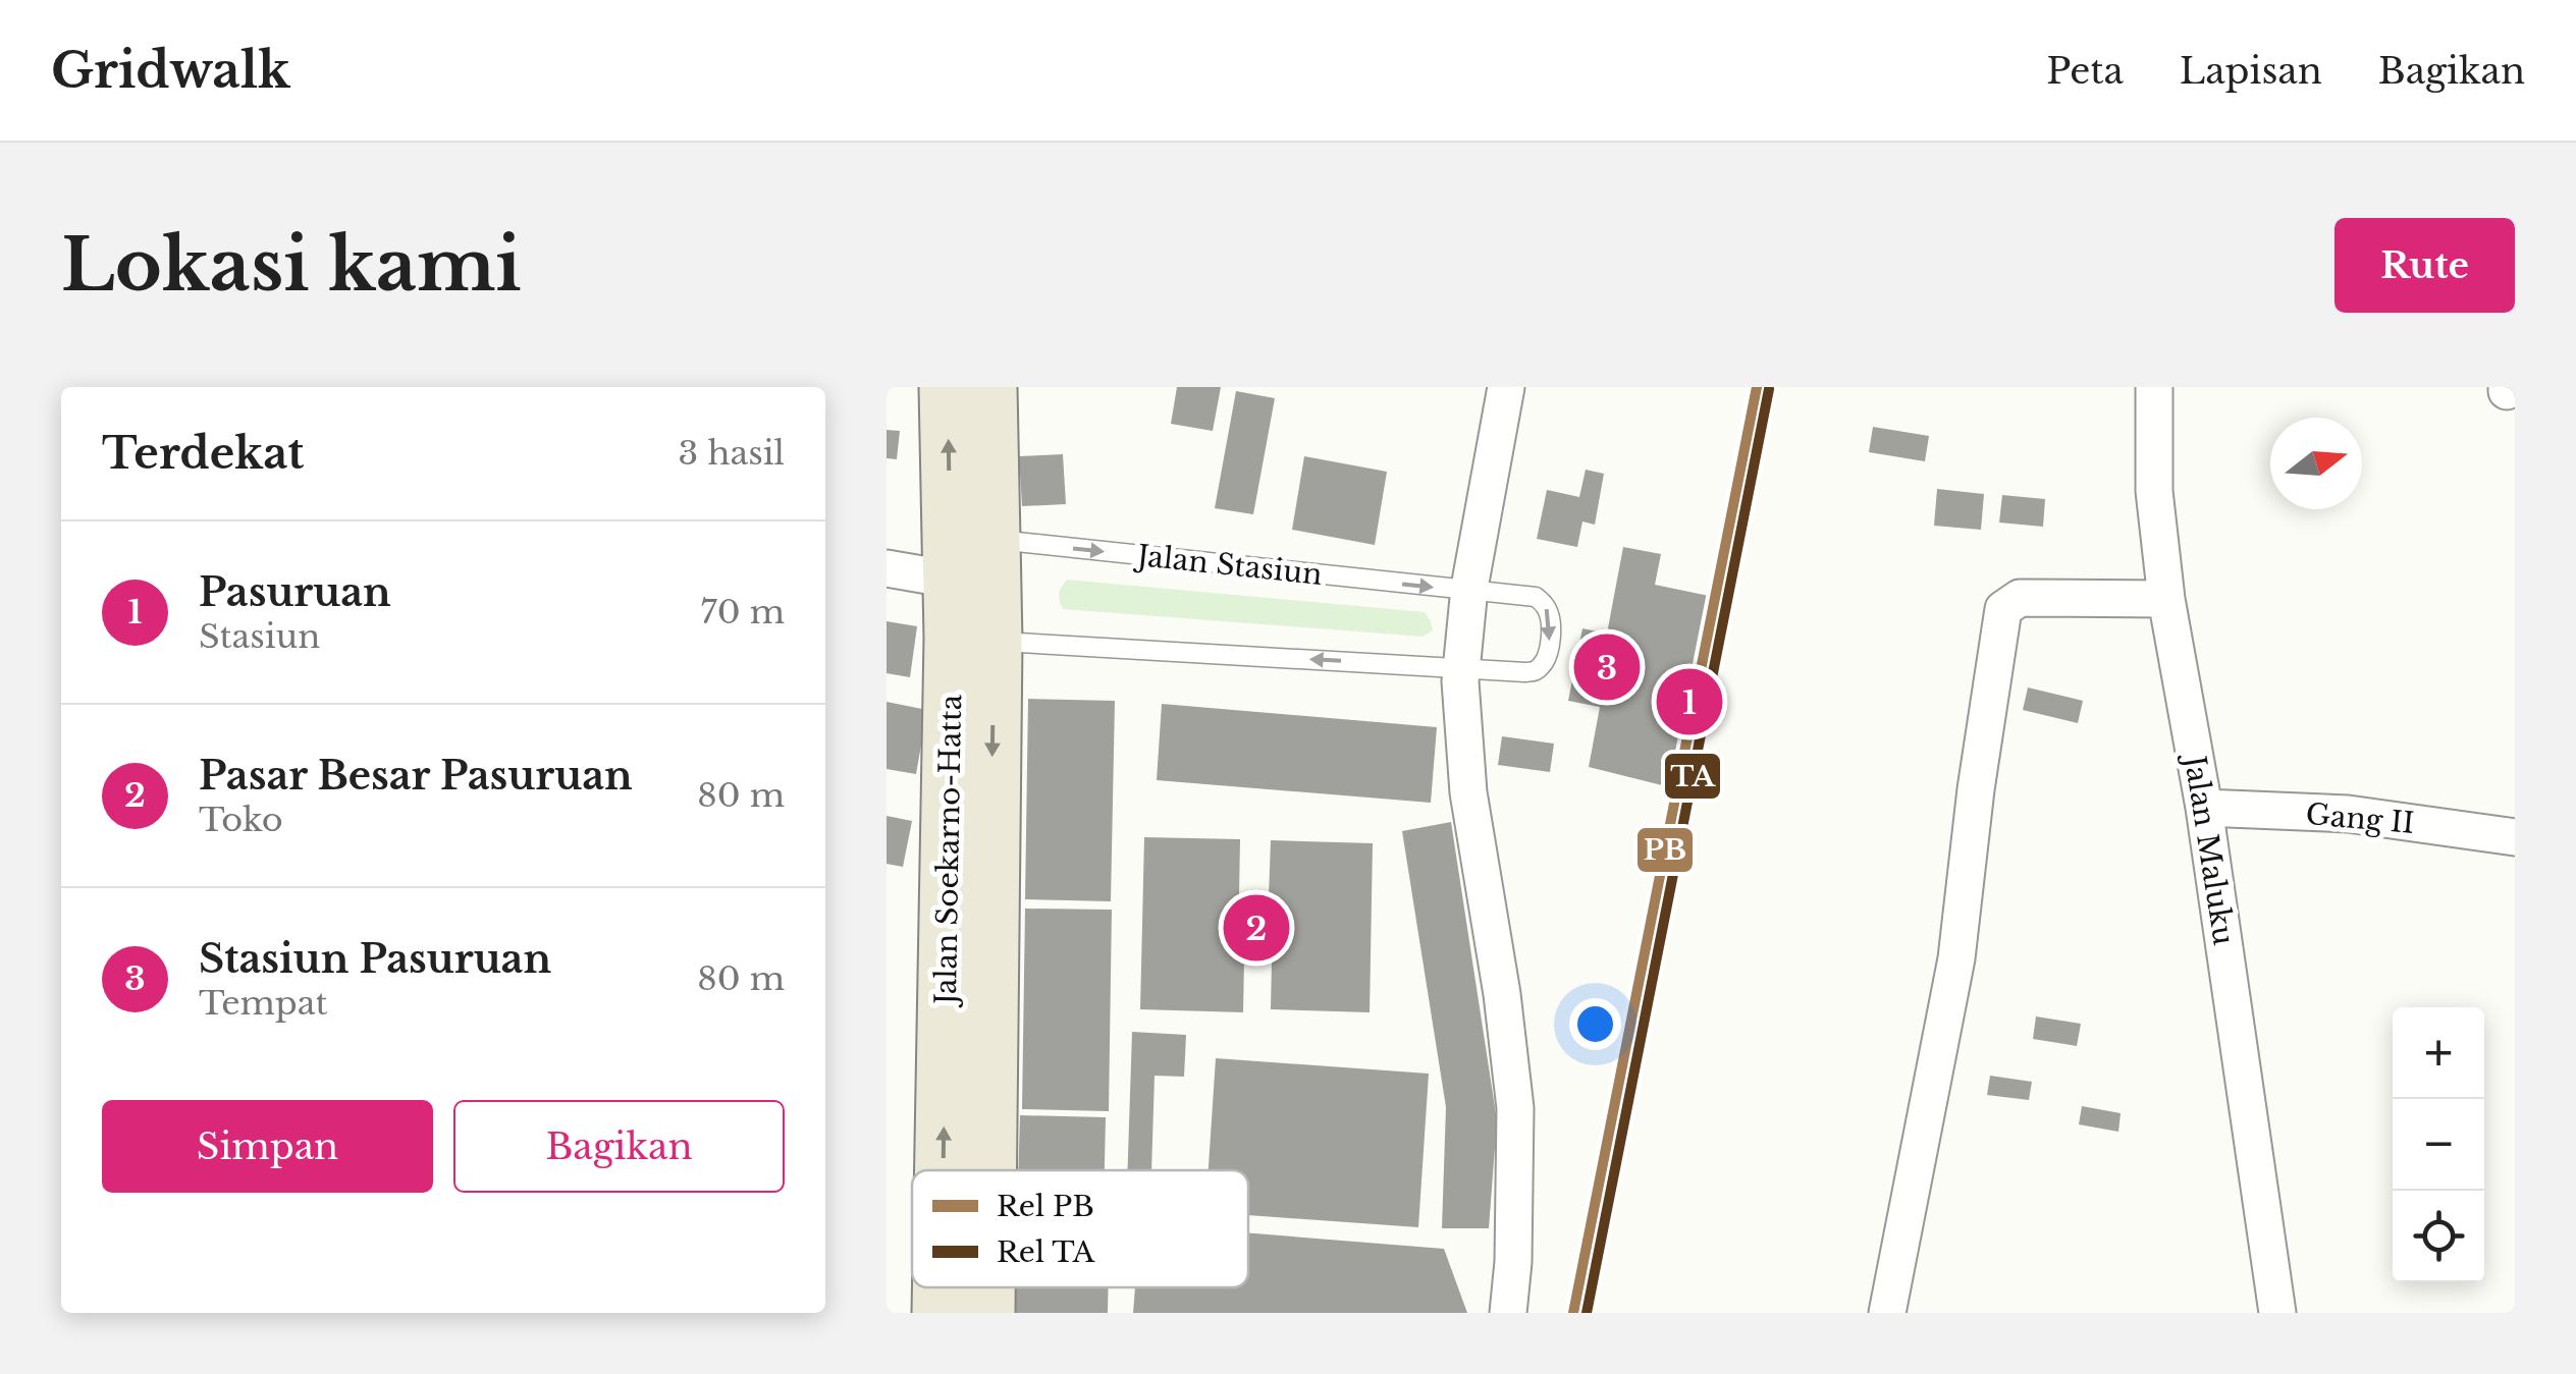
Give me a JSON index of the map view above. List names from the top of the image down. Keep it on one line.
{"streets":{"highway":["Jalan Soekarno-Hatta"],"street":["Gang II","Jalan Maluku"],"lane":["Jalan Stasiun"]},"crossings":[["Jalan Stasiun","Jalan Soekarno-Hatta"],["Gang II","Jalan Maluku"]],"lines":["rail line PB","rail line TA"],"legend":["Rel PB","Rel TA"],"north":"right","page":{"header":"Gridwalk","nav":["Peta","Lapisan","Bagikan"],"buttons":["Rute",["Simpan","Bagikan"]],"title":"Lokasi kami","heading":["Terdekat","3 hasil"],"list":[{"mark":"1","name":"Pasuruan","note":"Stasiun","value":"70 m"},{"mark":"2","name":"Pasar Besar Pasuruan","note":"Toko","value":"80 m"},{"mark":"3","name":"Stasiun Pasuruan","note":"Tempat","value":"80 m"}],"pins":["3","1","2"],"map_buttons":["+","−"]}}
